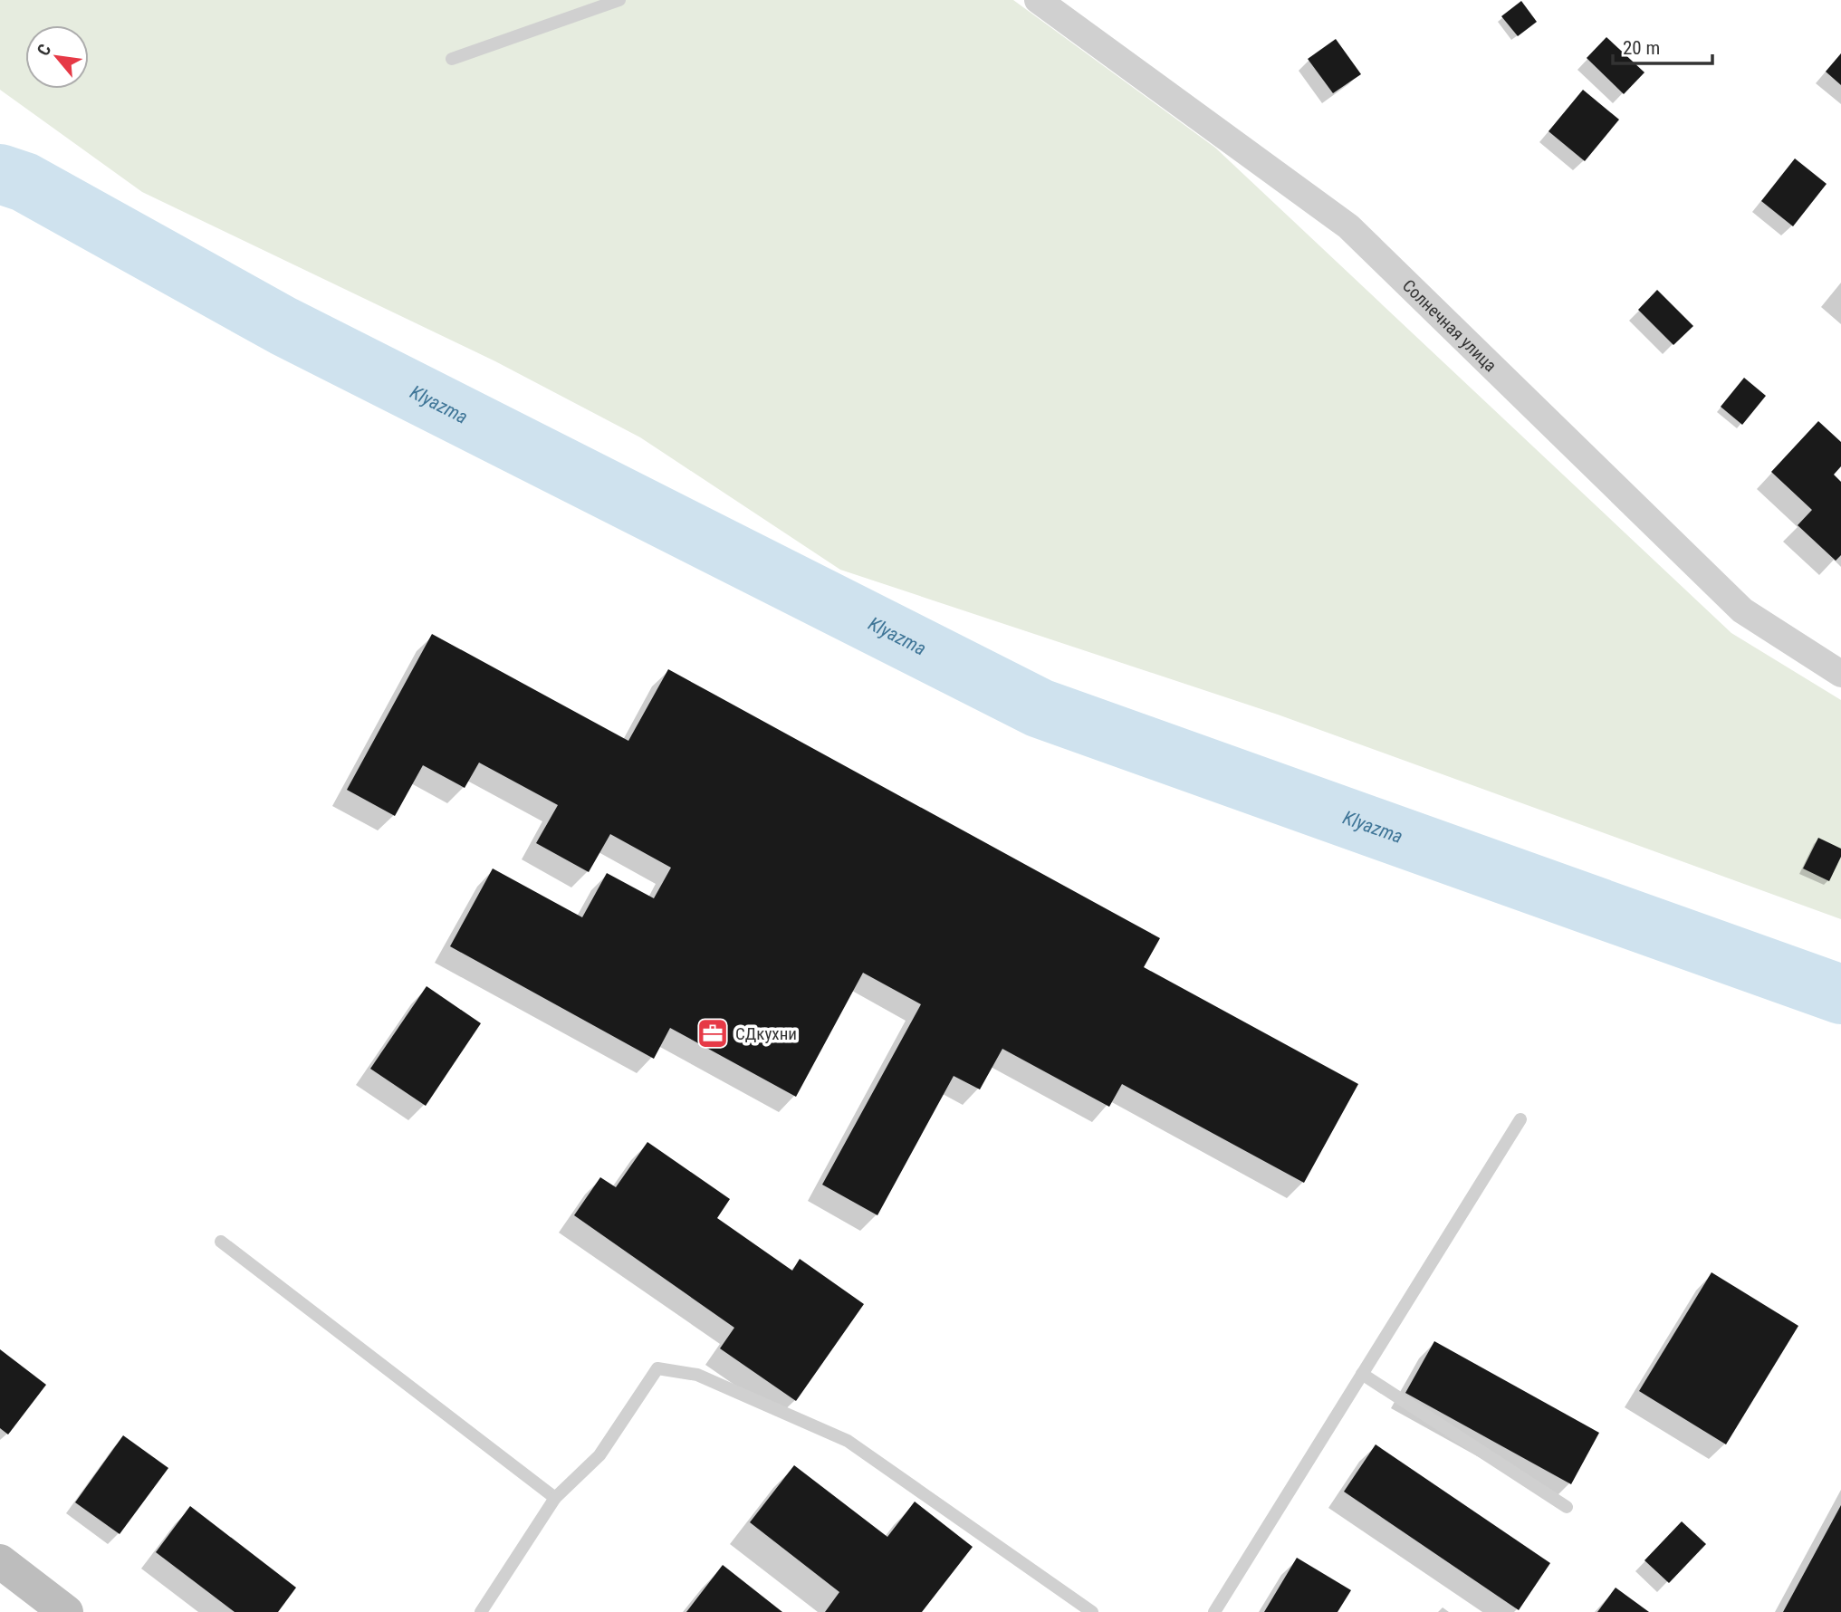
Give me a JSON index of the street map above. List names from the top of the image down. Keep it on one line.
{"streets":{"street":["Солнечная улица"]},"water":["Klyazma"],"places":{"office":["СДкухни"]},"scale_bar":"20 m","north":"top left"}
